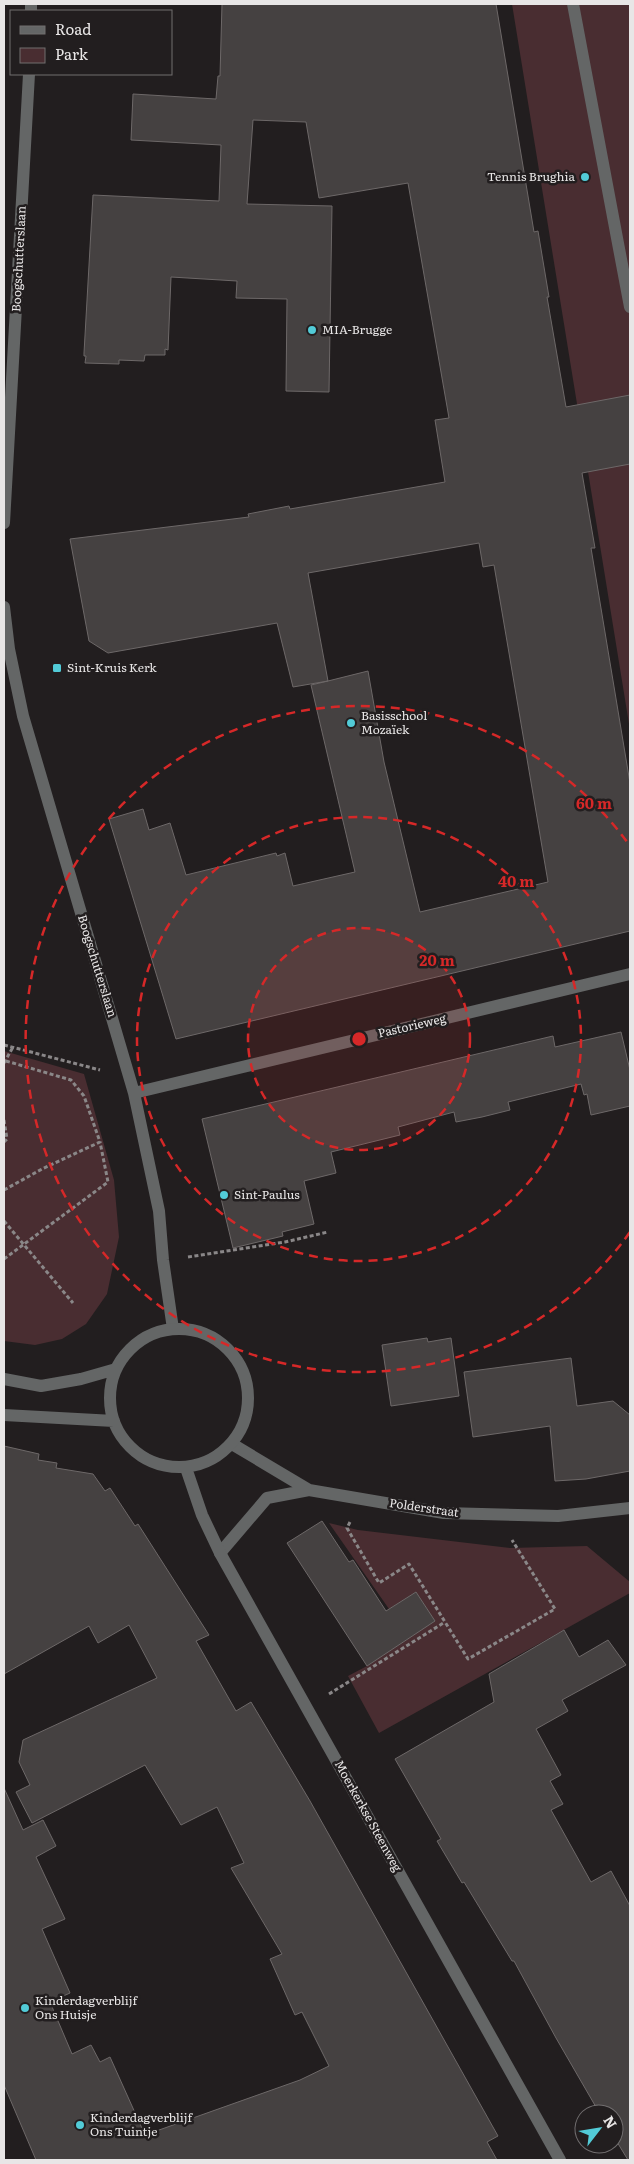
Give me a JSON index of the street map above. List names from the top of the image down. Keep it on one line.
{"streets":{"street":["Boogschutterslaan","Pastorieweg","Polderstraat","Moerkerkse Steenweg"]},"crossings":[["Boogschutterslaan","Pastorieweg"],["Boogschutterslaan","Polderstraat"],["Boogschutterslaan","Moerkerkse Steenweg"],["Polderstraat","Moerkerkse Steenweg"]],"places":{"other":["Tennis Brughia","MIA-Brugge","Basisschool Mozaïek","Sint-Paulus","Kinderdagverblijf Ons Huisje","Kinderdagverblijf Ons Tuintje"],"transit":["Sint-Kruis Kerk"]},"legend":["Road","Park"],"north":"top right","rings":["60 m","40 m","20 m"]}
